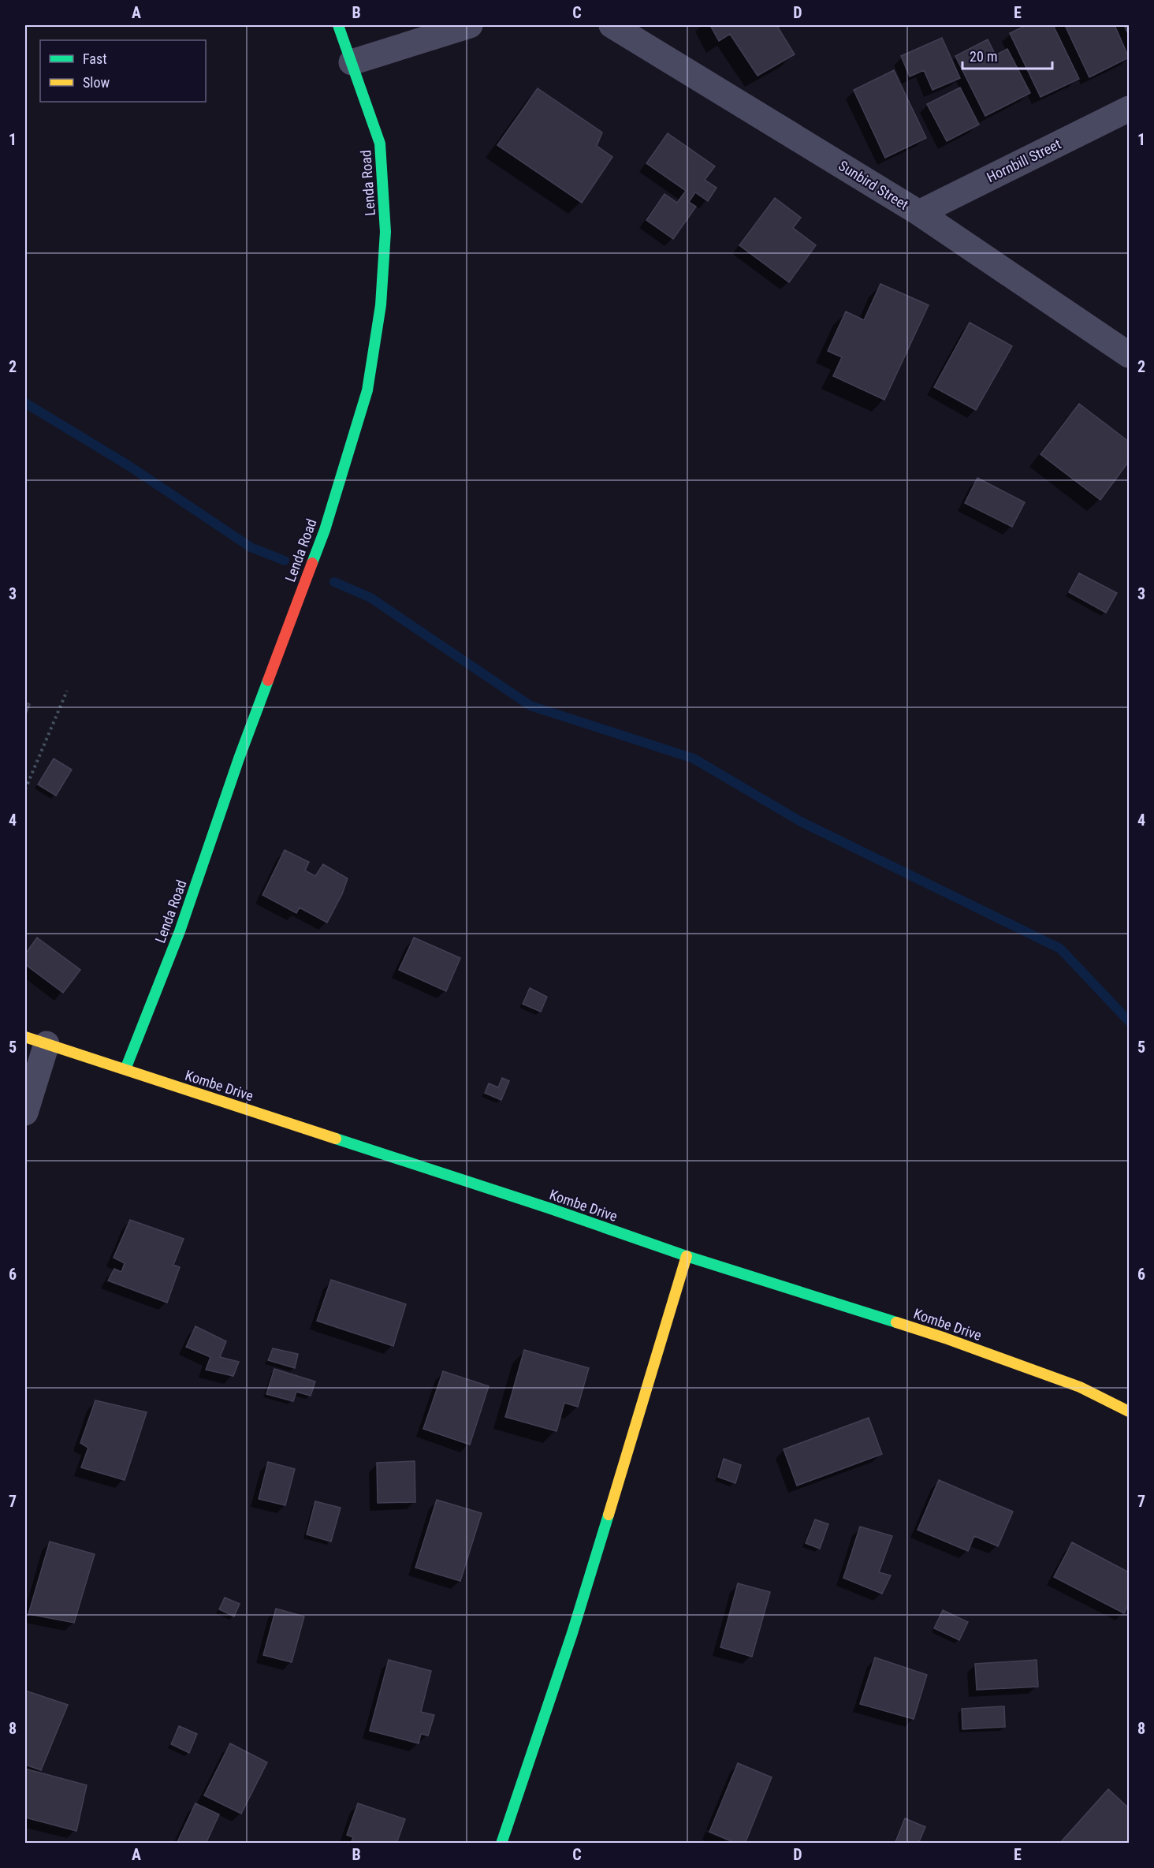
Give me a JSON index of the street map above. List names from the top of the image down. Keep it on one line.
{"streets":{"street":["Hornbill Street","Lenda Road","Sunbird Street","Kombe Drive"]},"crossings":[["Hornbill Street","Sunbird Street"],["Lenda Road","Kombe Drive"]],"legend":["Fast","Slow"],"scale_bar":"20 m","grid":{"columns":["A","B","C","D","E"],"rows":["1","2","3","4","5","6","7","8"]}}
